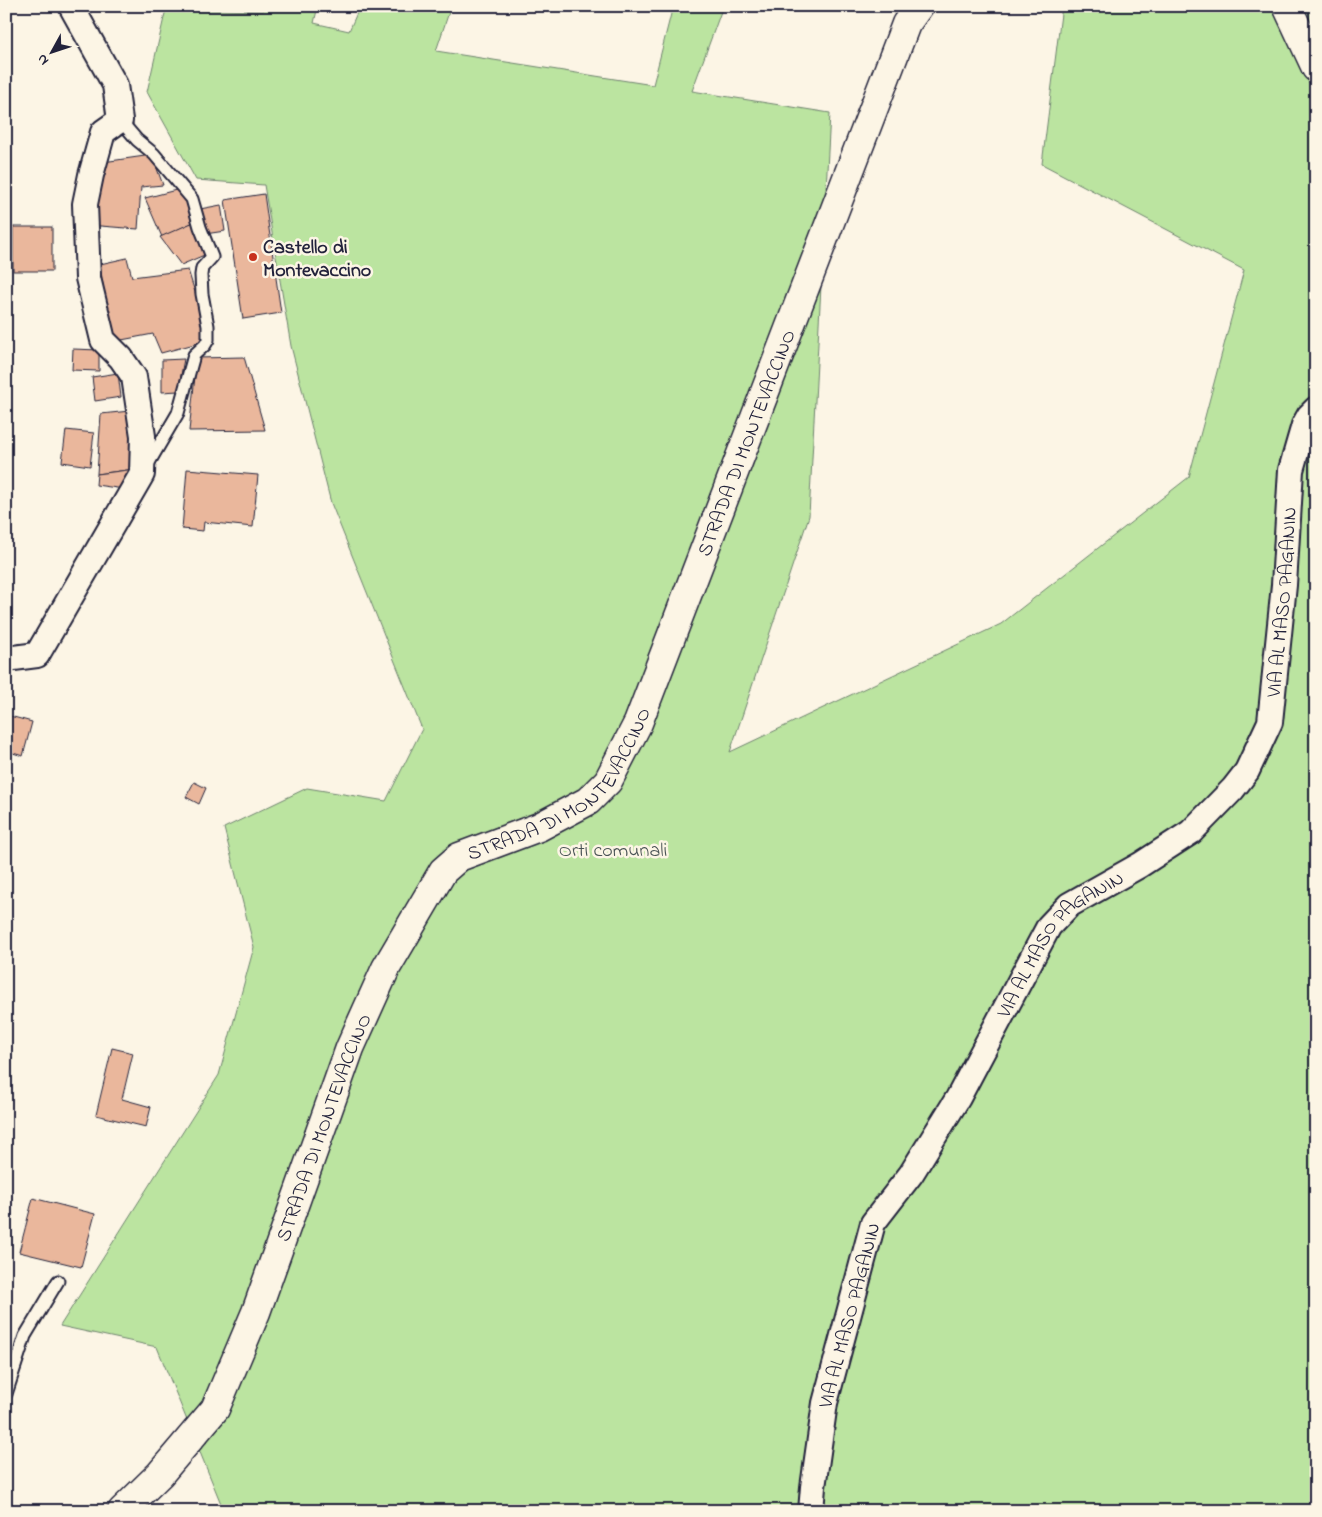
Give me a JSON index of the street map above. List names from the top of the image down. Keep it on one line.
{"streets":{"street":["STRADA DI MONTEVACCINO","VIA AL MASO PAGANIN"]},"parks":["Orti comunali"],"places":["Castello di Montevaccino"],"north":"bottom left"}
